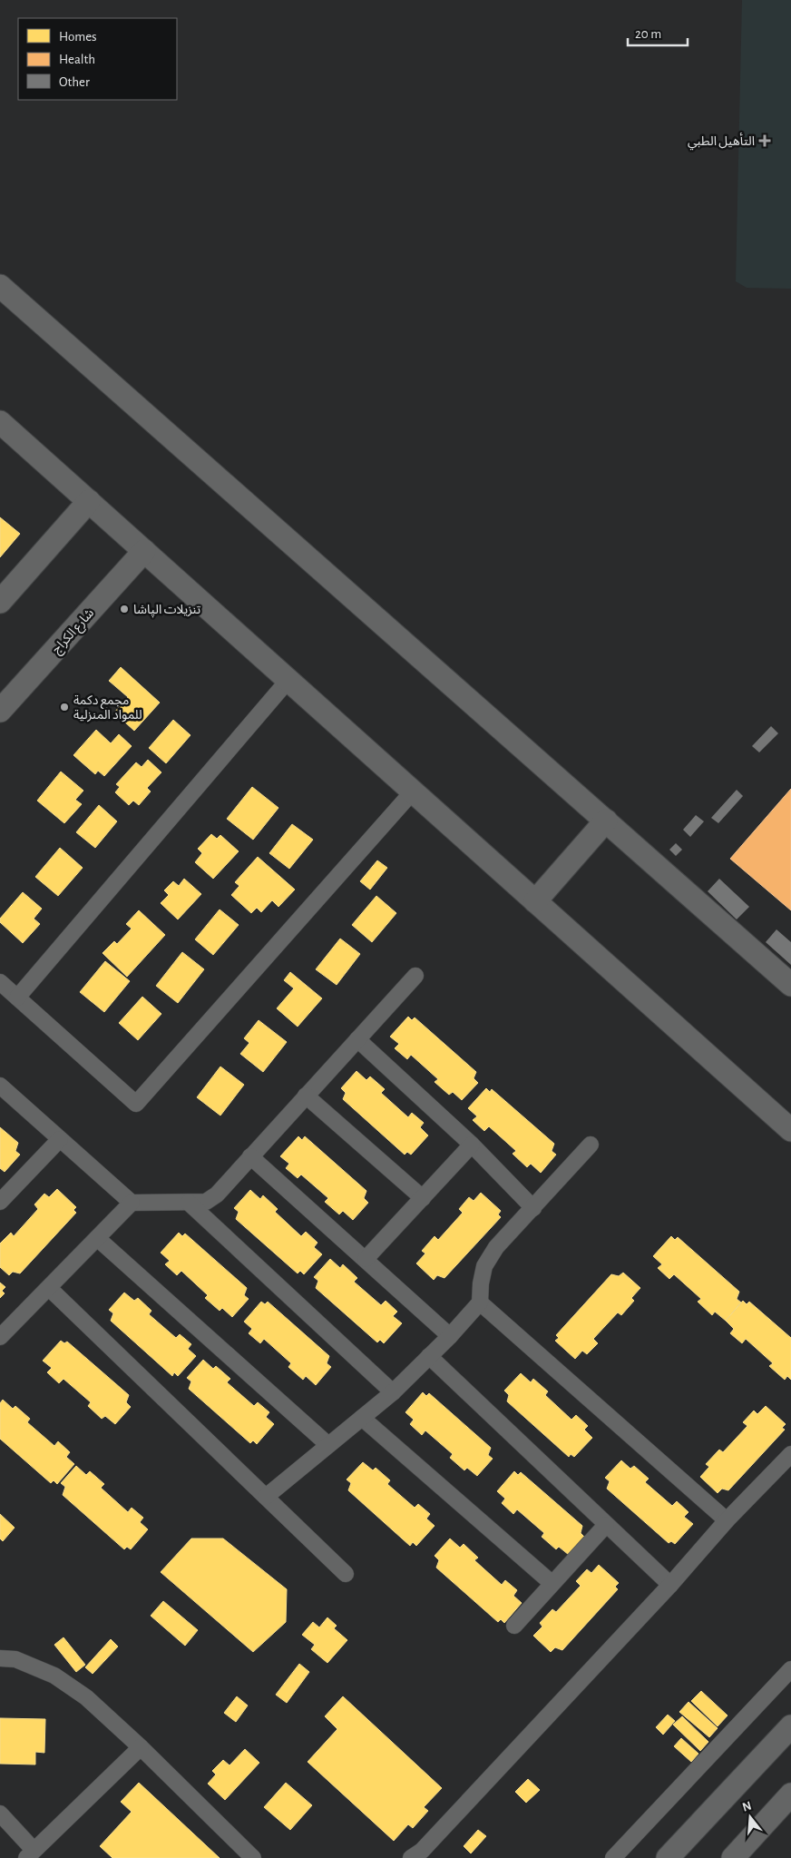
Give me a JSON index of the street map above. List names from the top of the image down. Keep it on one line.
{"streets":{"street":["شارع الكراج"]},"places":{"health":["التأهيل الطبي"],"other":["تنزيلات الپاشا","مجمع دكمة للمواد المنزلية"]},"legend":["Homes","Health","Other"],"scale_bar":"20 m","north":"top"}
